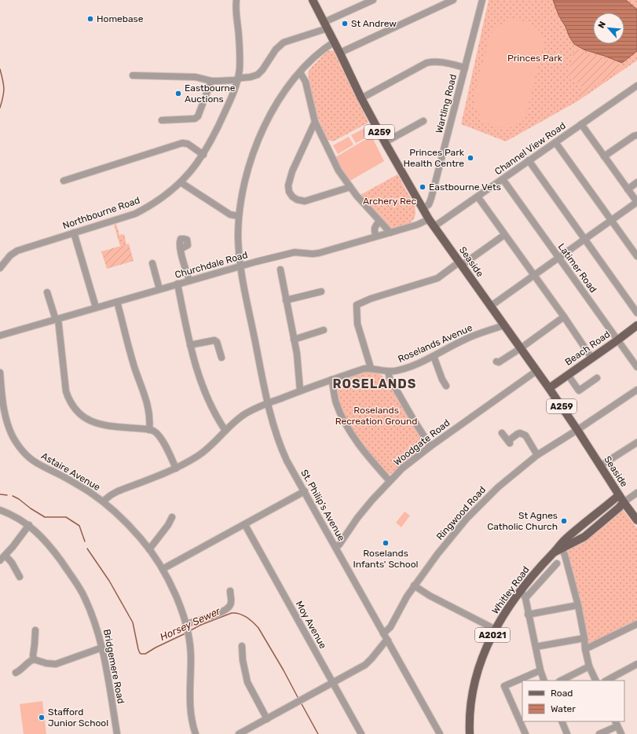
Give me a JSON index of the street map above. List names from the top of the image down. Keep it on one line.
{"streets":{"main road":["A259","Seaside","Beach Road","Whitley Road","A2021"],"street":["Wartling Road","Channel View Road","Northbourne Road","Churchdale Road","Latimer Road","Roselands Avenue","Woodgate Road","Astaire Avenue","St. Philip's Avenue","Ringwood Road","Moy Avenue","Bridgemere Road"]},"crossings":[["Wartling Road","Seaside"],["Channel View Road","Seaside"],["Channel View Road","Latimer Road"],["Seaside","Churchdale Road"],["Seaside","Roselands Avenue"],["Seaside","Beach Road"],["Seaside","Woodgate Road"],["Seaside","St. Philip's Avenue"],["Seaside","Ringwood Road"],["Seaside","Whitley Road"],["Churchdale Road","St. Philip's Avenue"],["Latimer Road","Beach Road"],["Roselands Avenue","Astaire Avenue"],["Roselands Avenue","St. Philip's Avenue"],["Woodgate Road","St. Philip's Avenue"],["St. Philip's Avenue","Ringwood Road"]],"districts":["ROSELANDS"],"water":["Horsey Sewer"],"parks":["Princes Park","Archery Rec","Roselands Recreation Ground"],"places":["Homebase","St Andrew","Eastbourne Auctions","Princes Park Health Centre","Eastbourne Vets","St Agnes Catholic Church","Roselands Infants' School","Stafford Junior School"],"legend":["Road","Water"],"north":"top left"}
